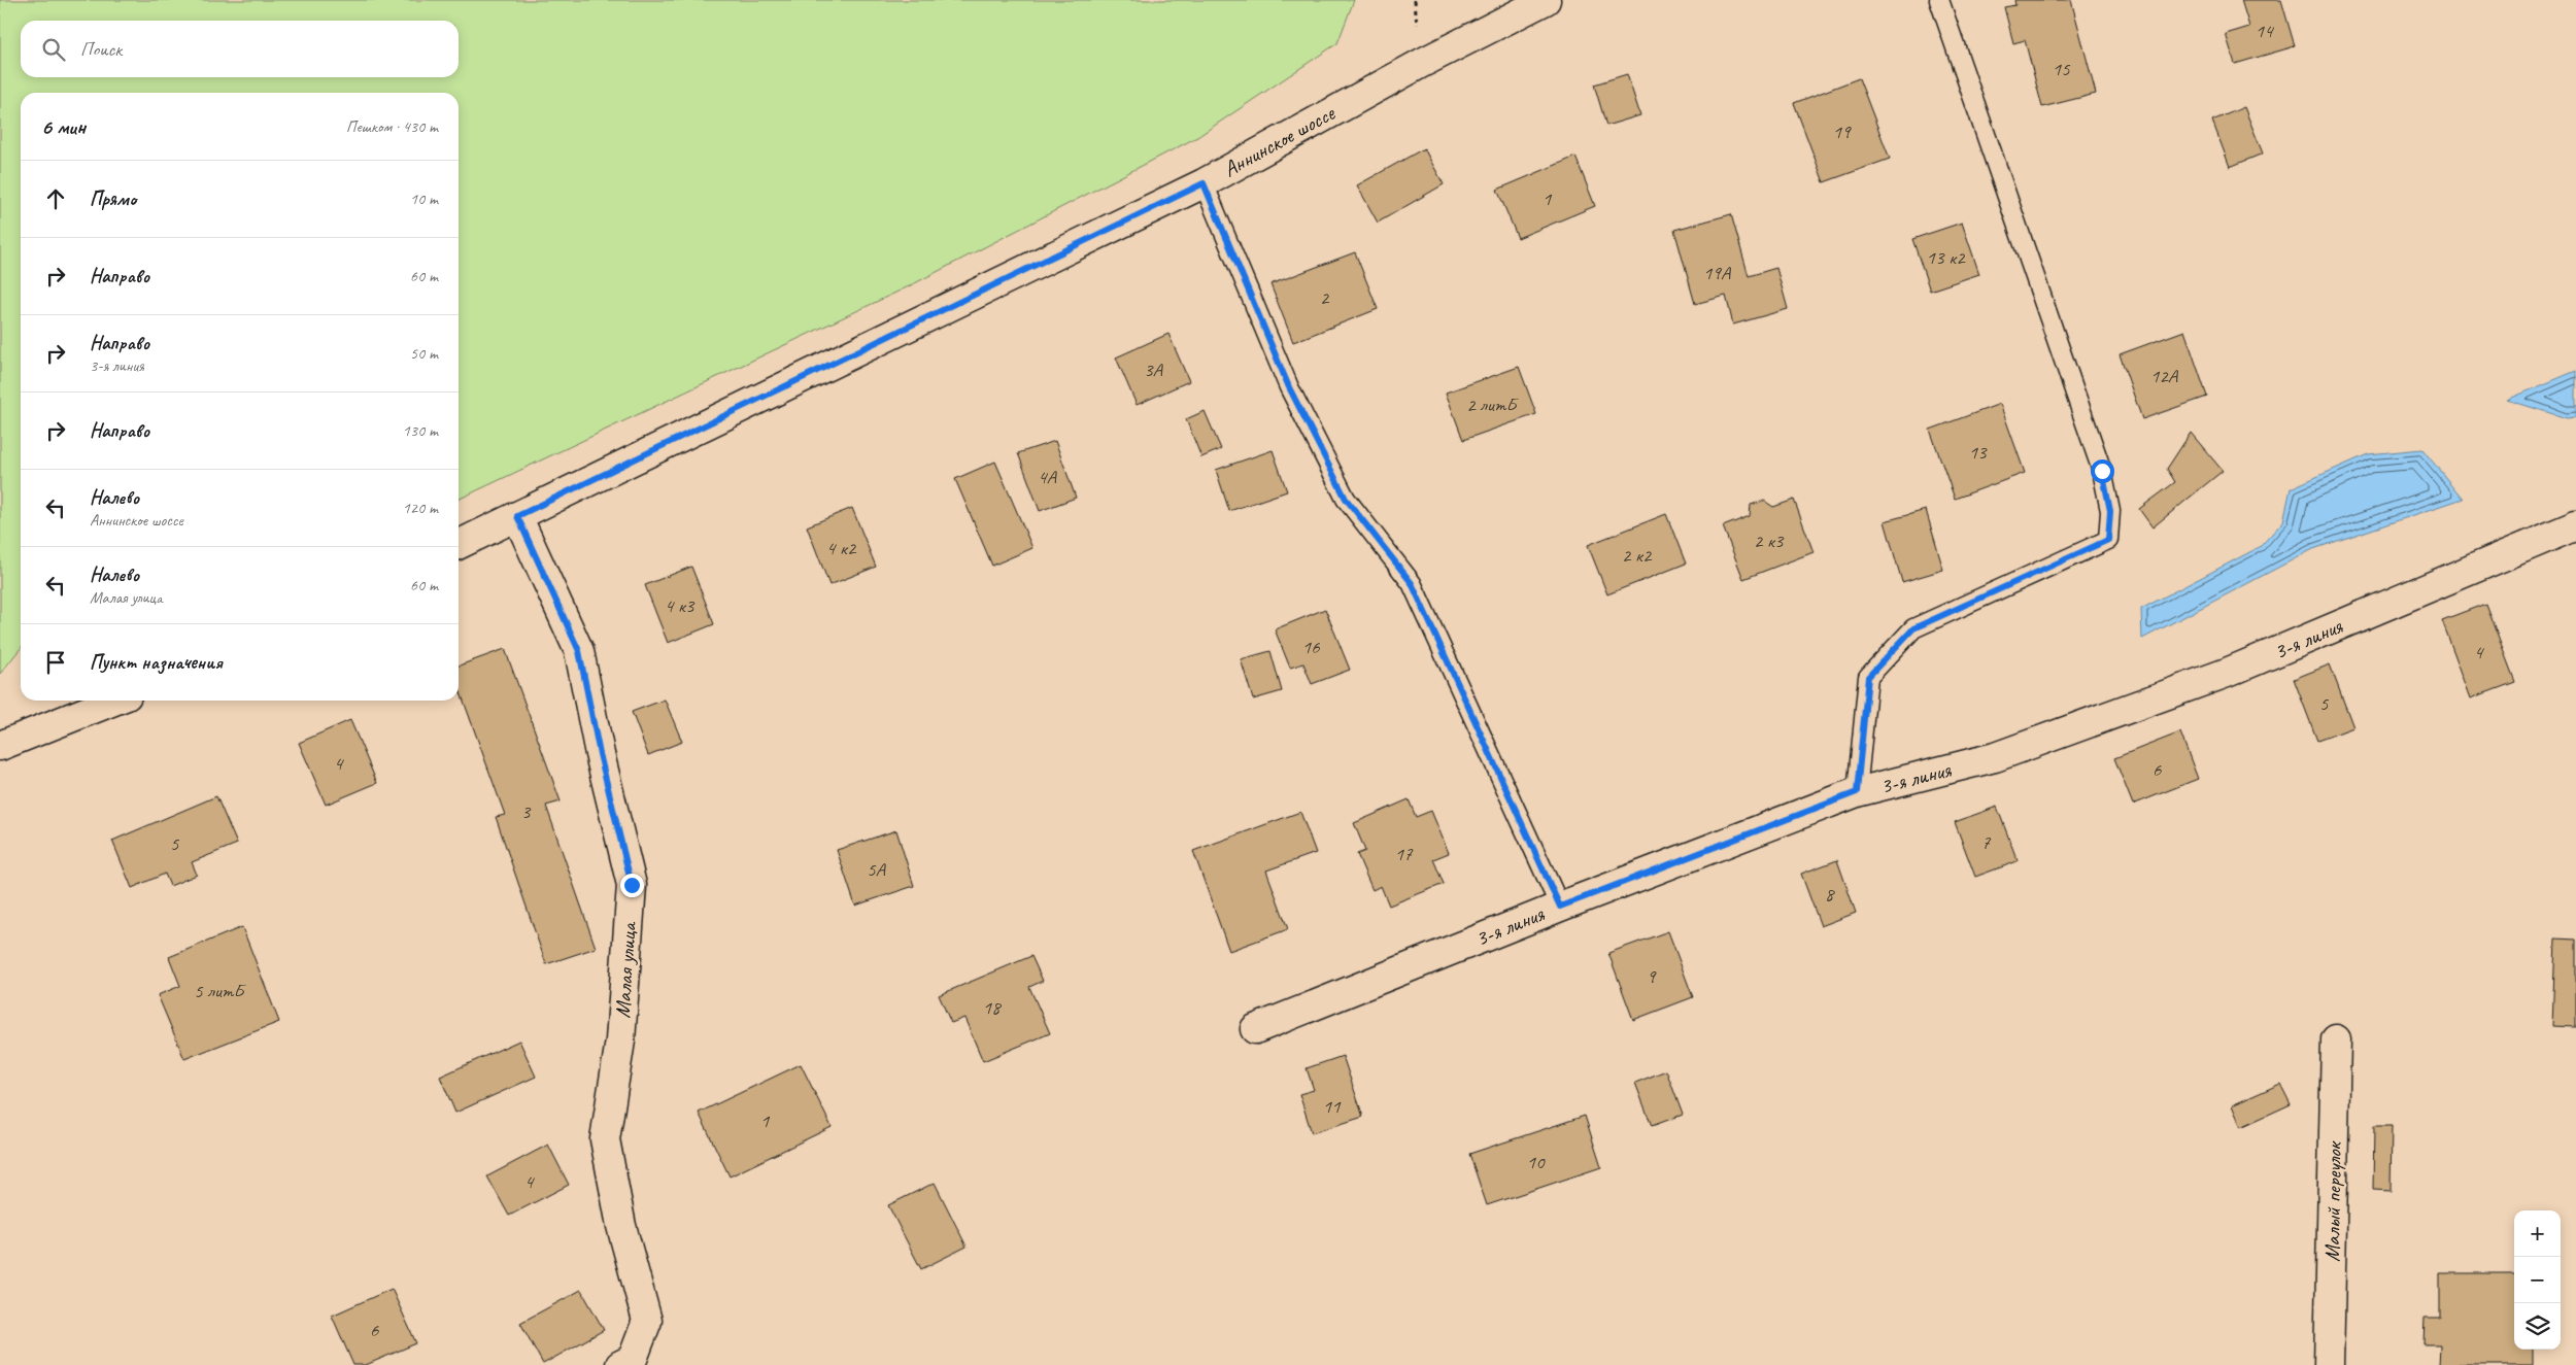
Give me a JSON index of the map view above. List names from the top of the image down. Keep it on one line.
{"streets":{"street":["Аннинское шоссе","3-я линия","Малая улица","Малый переулок"]},"crossings":[["Аннинское шоссе","Малая улица"]],"house_numbers":["14","15","19","1","13 к2","19А","2","3А","12А","2 литБ","13","4А","2 к3","4 к2","2 к2","4 к3","16","4","5","4","6","3","7","5","17","5А","8","9","5 литБ","18","11","1","10","4","6"],"page":{"search":"Поиск","heading":["6 мин","Пешком · 430 m"],"list":[["Прямо","10 m"],["Направо","60 m"],["Направо","3-я линия","50 m"],["Направо","130 m"],["Налево","Аннинское шоссе","120 m"],["Налево","Малая улица","60 m"],"Пункт назначения"],"map_buttons":["+","−"]}}
